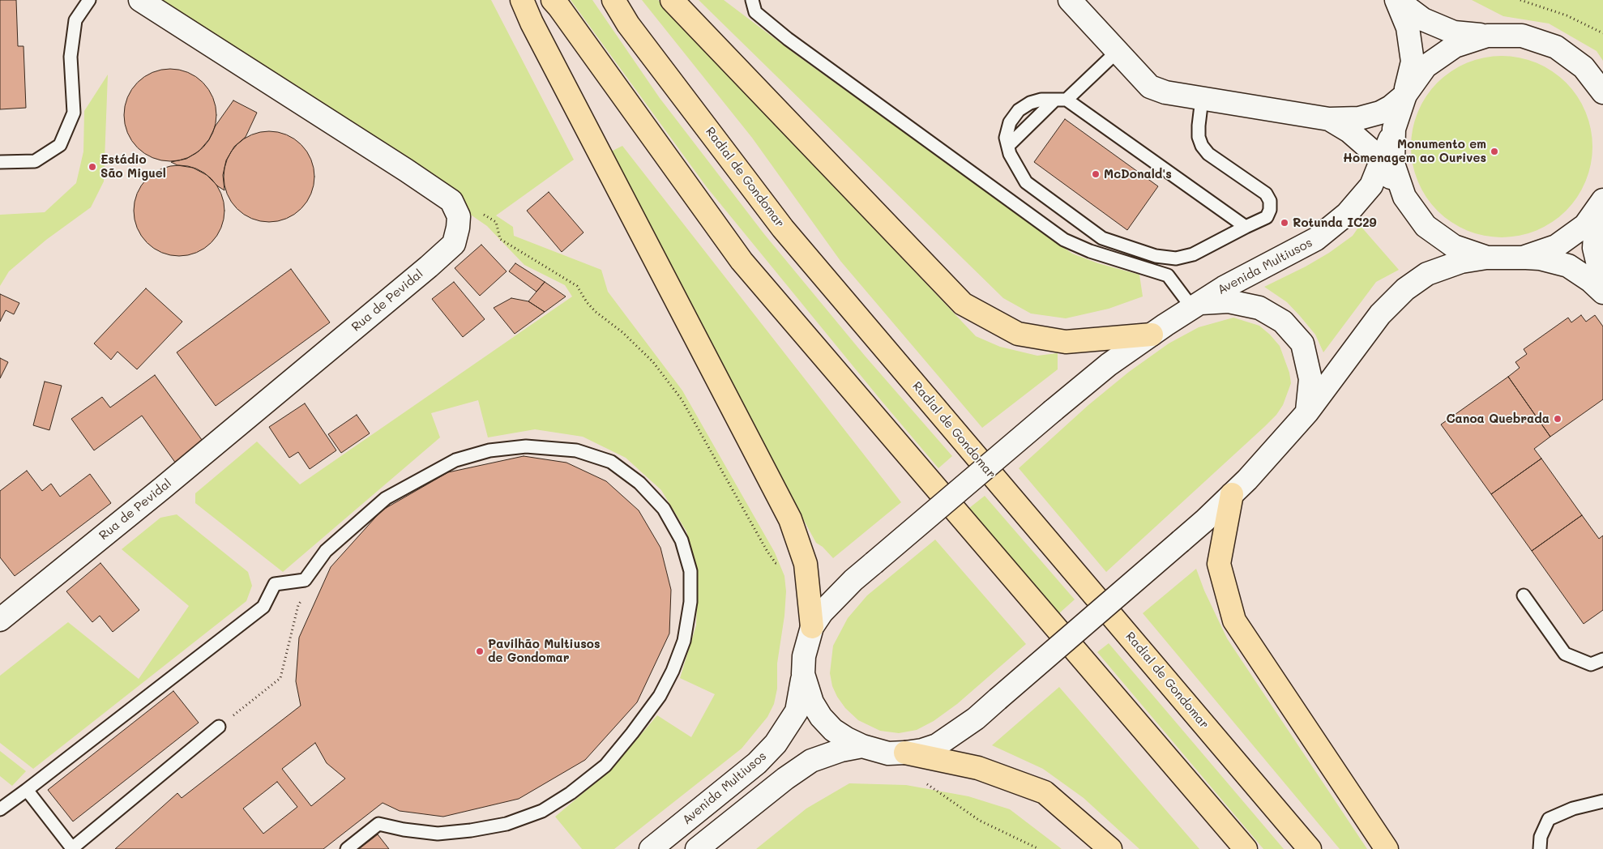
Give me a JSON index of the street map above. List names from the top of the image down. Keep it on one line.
{"streets":{"highway":["Radial de Gondomar"],"main road":["Avenida Multiusos","Rua de Pevidal"]},"places":["Monumento em Homenagem ao Ourives","Estádio São Miguel","McDonald's","Rotunda IC29","Canoa Quebrada","Pavilhão Multiusos de Gondomar"]}
